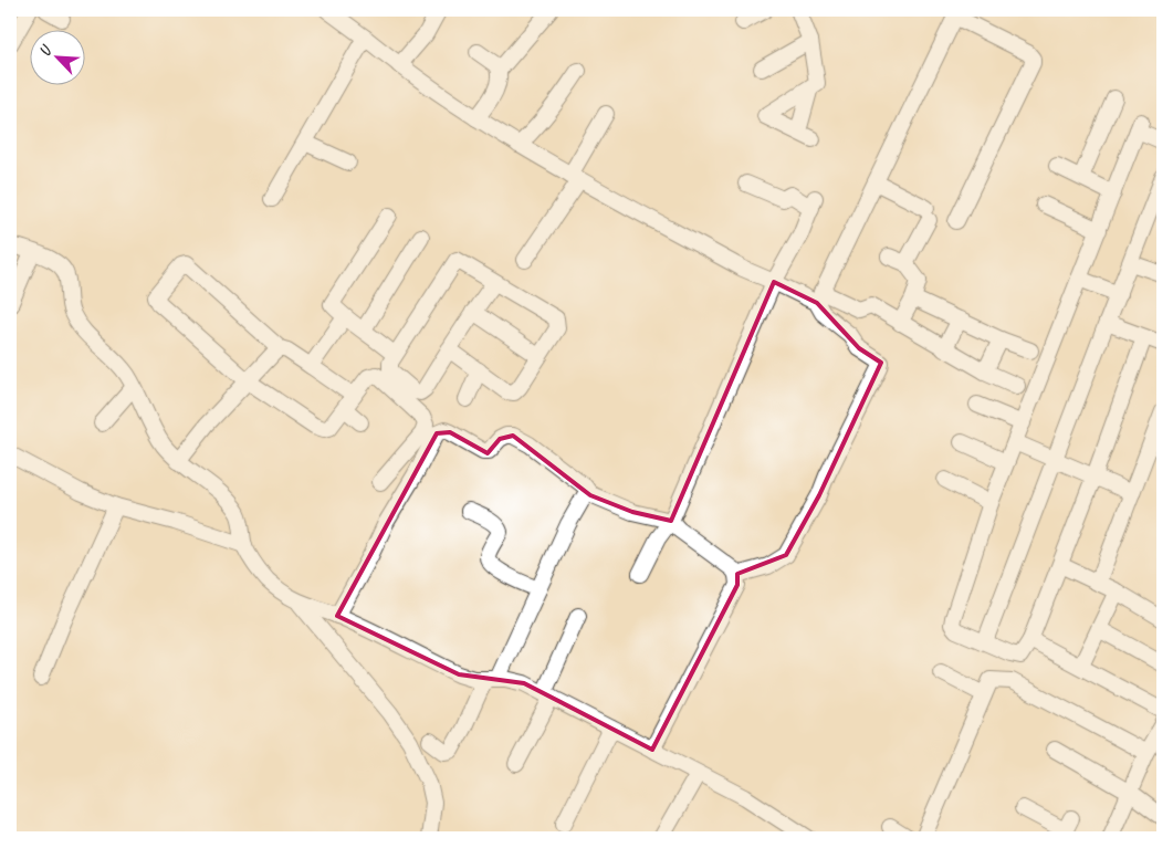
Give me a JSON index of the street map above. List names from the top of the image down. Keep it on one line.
{"north":"top left"}
